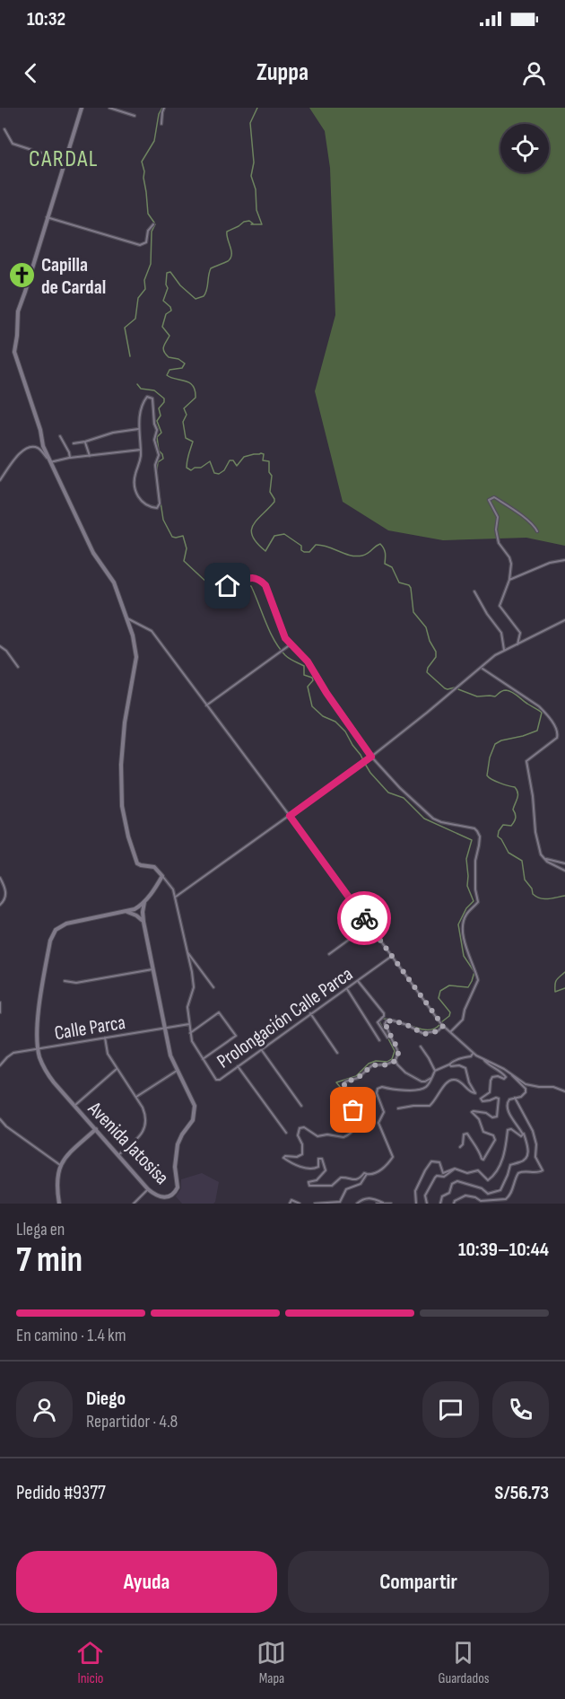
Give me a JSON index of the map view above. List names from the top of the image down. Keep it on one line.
{"streets":{"street":["Prolongación Calle Parca","Calle Parca","Avenida Jatosisa"]},"crossings":[["Prolongación Calle Parca","Calle Parca"],["Calle Parca","Avenida Jatosisa"]],"districts":["CARDAL"],"places":{"church":["Capilla de Cardal"]},"page":{"status":"10:32","header":"Zuppa","heading":["7 min","Llega en","10:39–10:44"],"panel":["Diego","Repartidor · 4.8","Pedido #9377","S/56.73"],"bar":"En camino · 1.4 km","buttons":["Ayuda","Compartir"],"tabs":["Inicio","Mapa","Guardados"]}}
